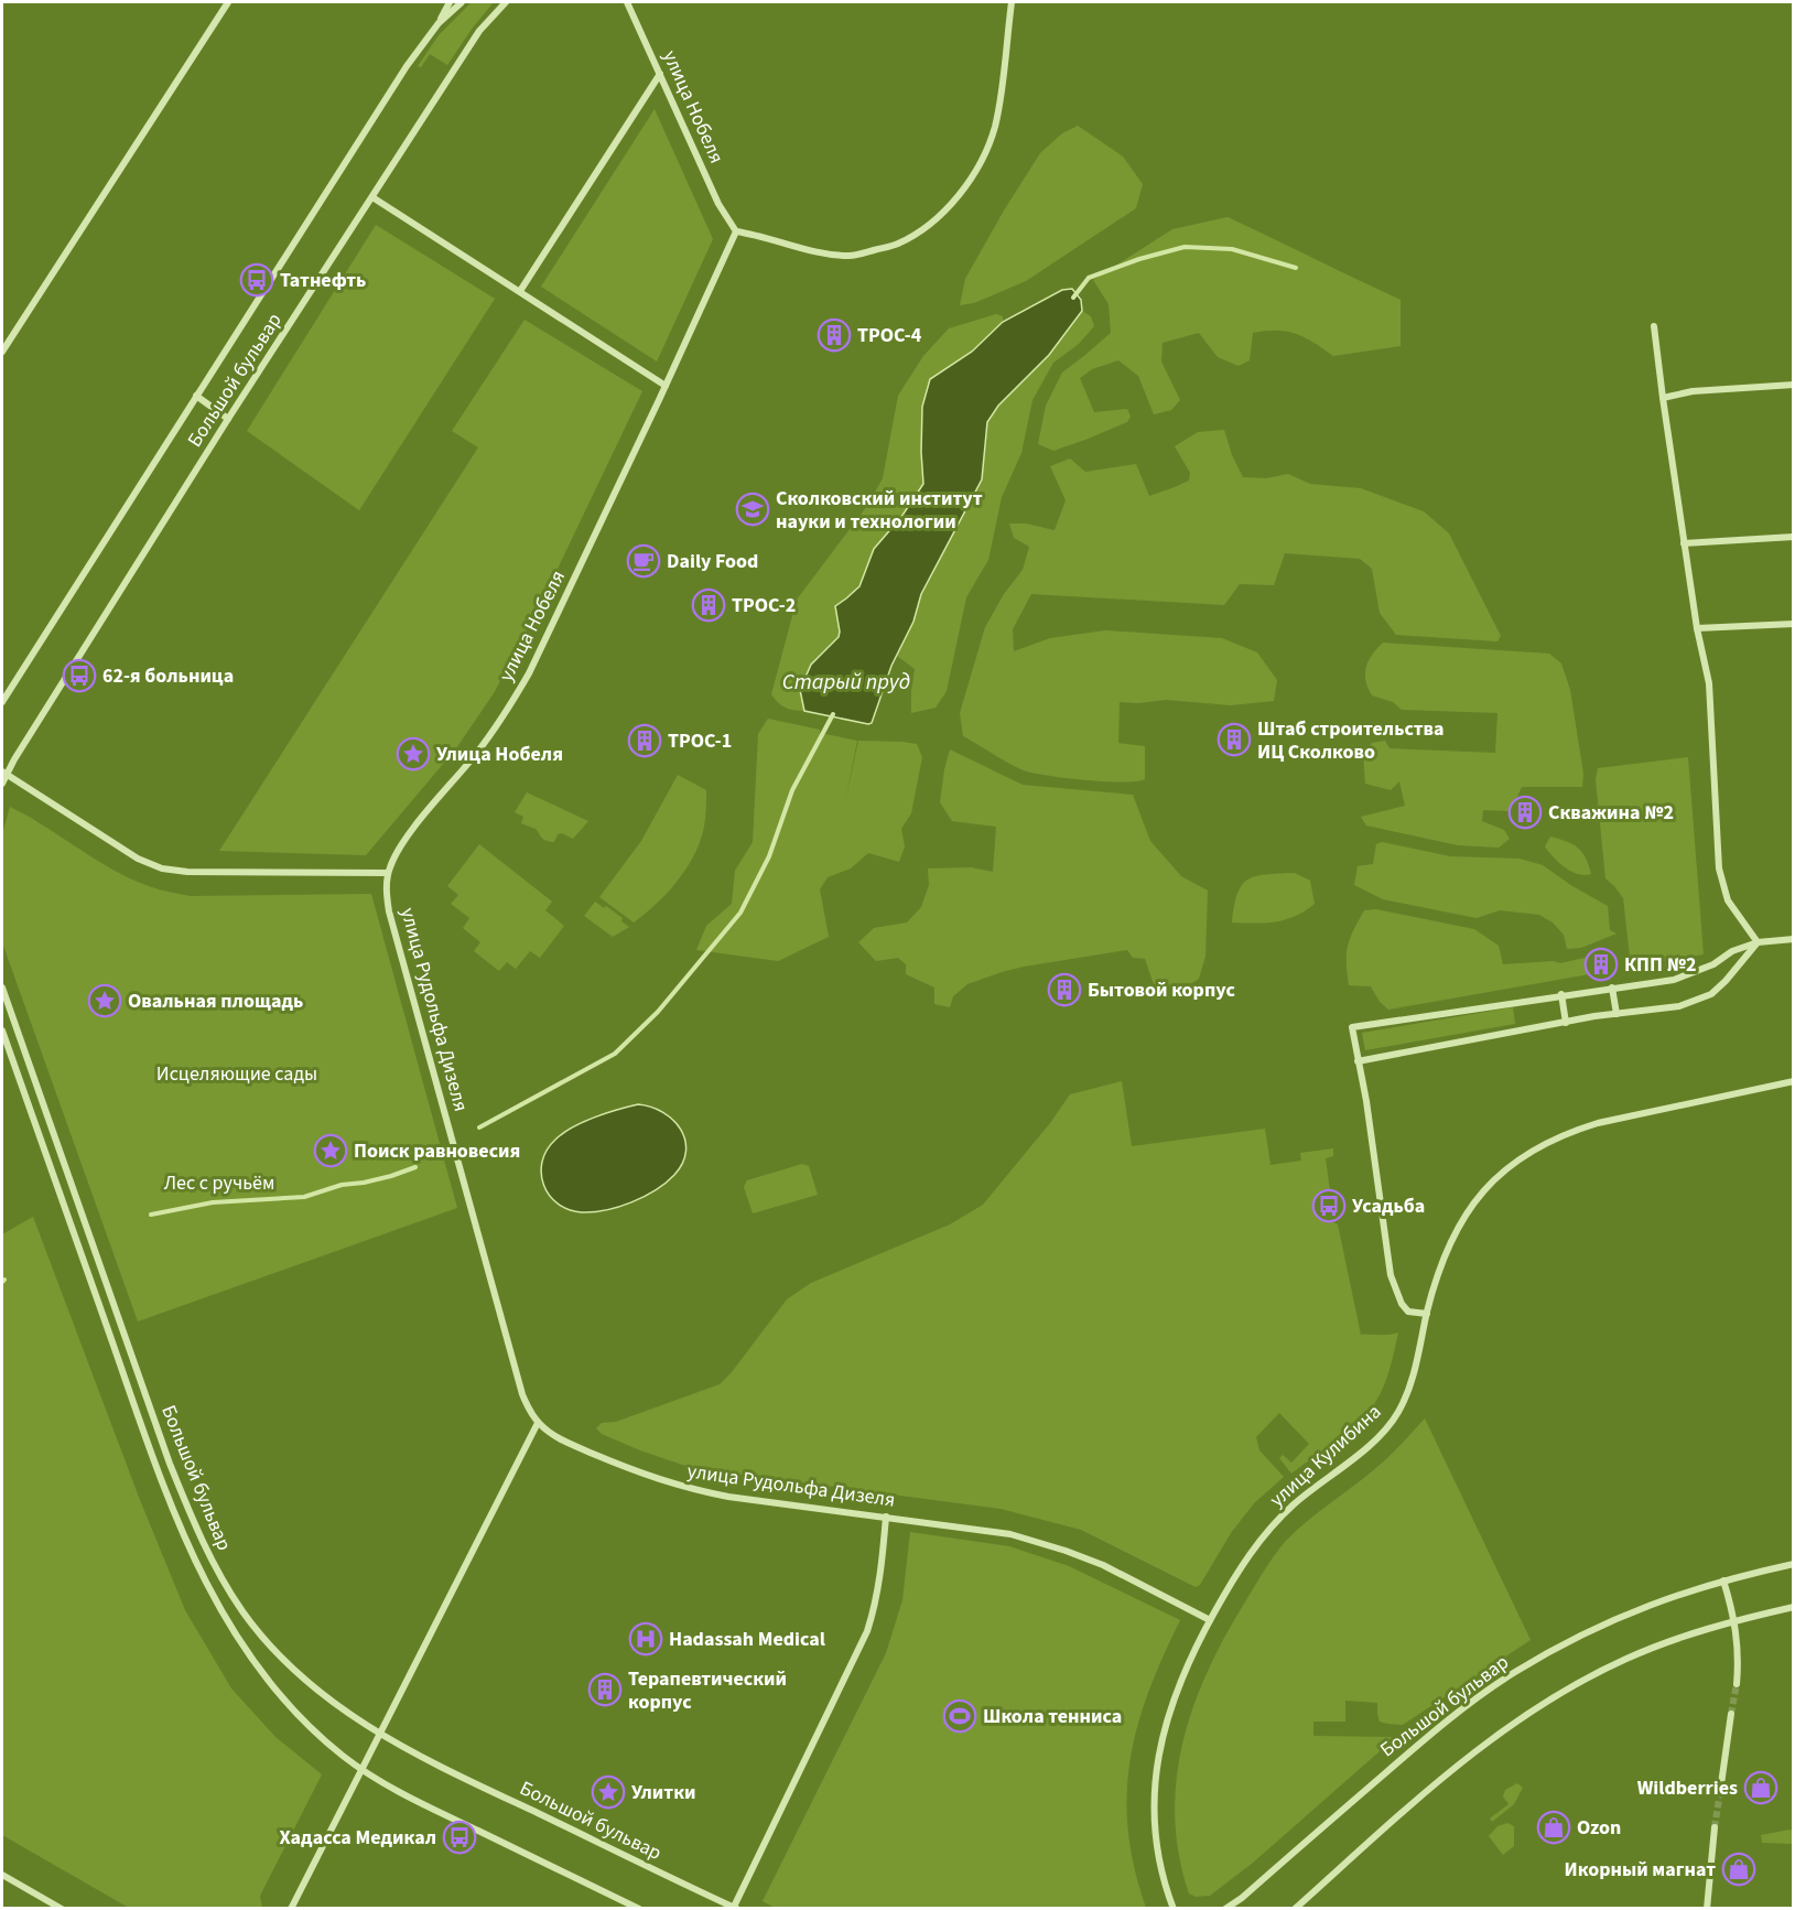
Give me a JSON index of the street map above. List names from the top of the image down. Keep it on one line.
{"streets":{"street":["улица Нобеля","Большой бульвар","улица Рудольфа Дизеля","улица Кулибина"]},"crossings":[["улица Нобеля","улица Рудольфа Дизеля"],["улица Рудольфа Дизеля","улица Кулибина"]],"water":["Старый пруд"],"parks":["Исцеляющие сады","Лес с ручьём"],"places":{"bus stop":["Татнефть","62-я больница","Усадьба","Хадасса Медикал"],"building":["TPOC-4","TPOC-2","Штаб строительства ИЦ Сколково","TPOC-1","Скважина №2","КПП №2","Бытовой корпус","Терапевтический корпус"],"school or university":["Сколковский институт науки и технологии"],"cafe":["Daily Food"],"place":["Улица Нобеля","Овальная площадь","Поиск равновесия","Улитки"],"hospital":["Hadassah Medical"],"sports":["Школа тенниса"],"shop":["Wildberries","Ozon","Икорный магнат"]}}
